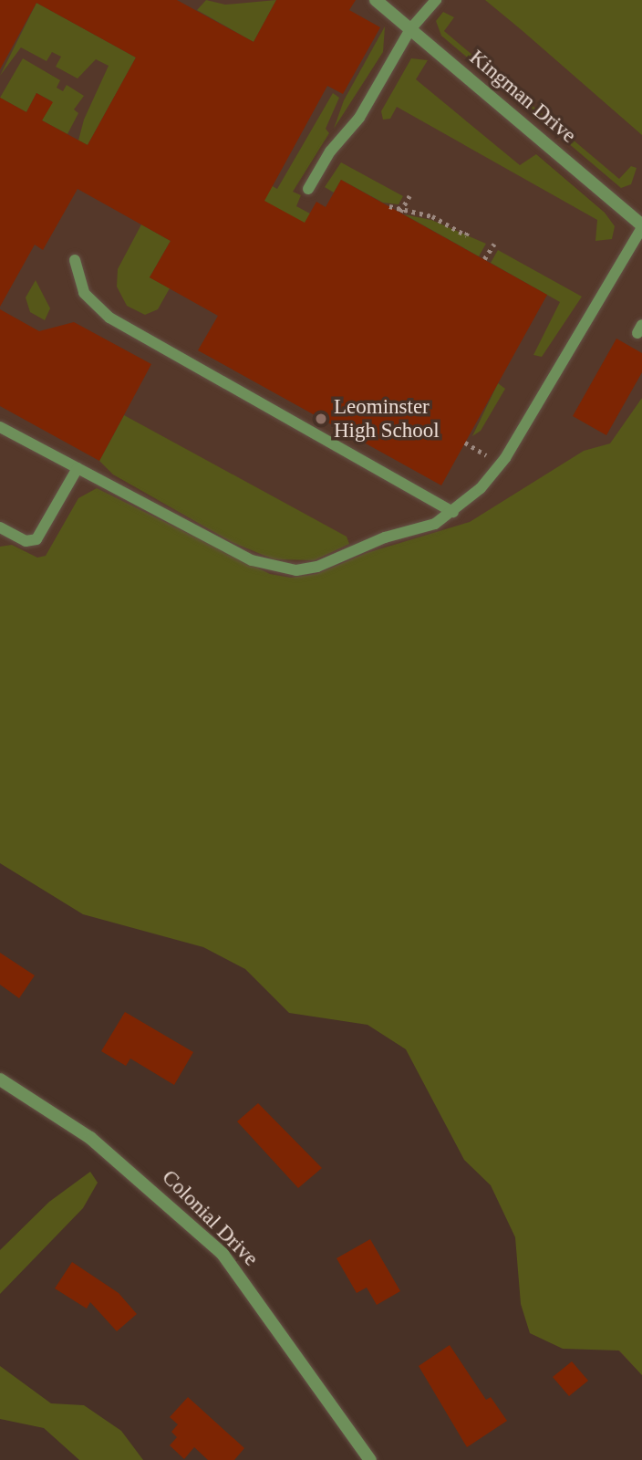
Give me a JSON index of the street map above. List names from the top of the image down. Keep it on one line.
{"streets":{"street":["Kingman Drive","Colonial Drive"]},"places":["Leominster High School"]}
